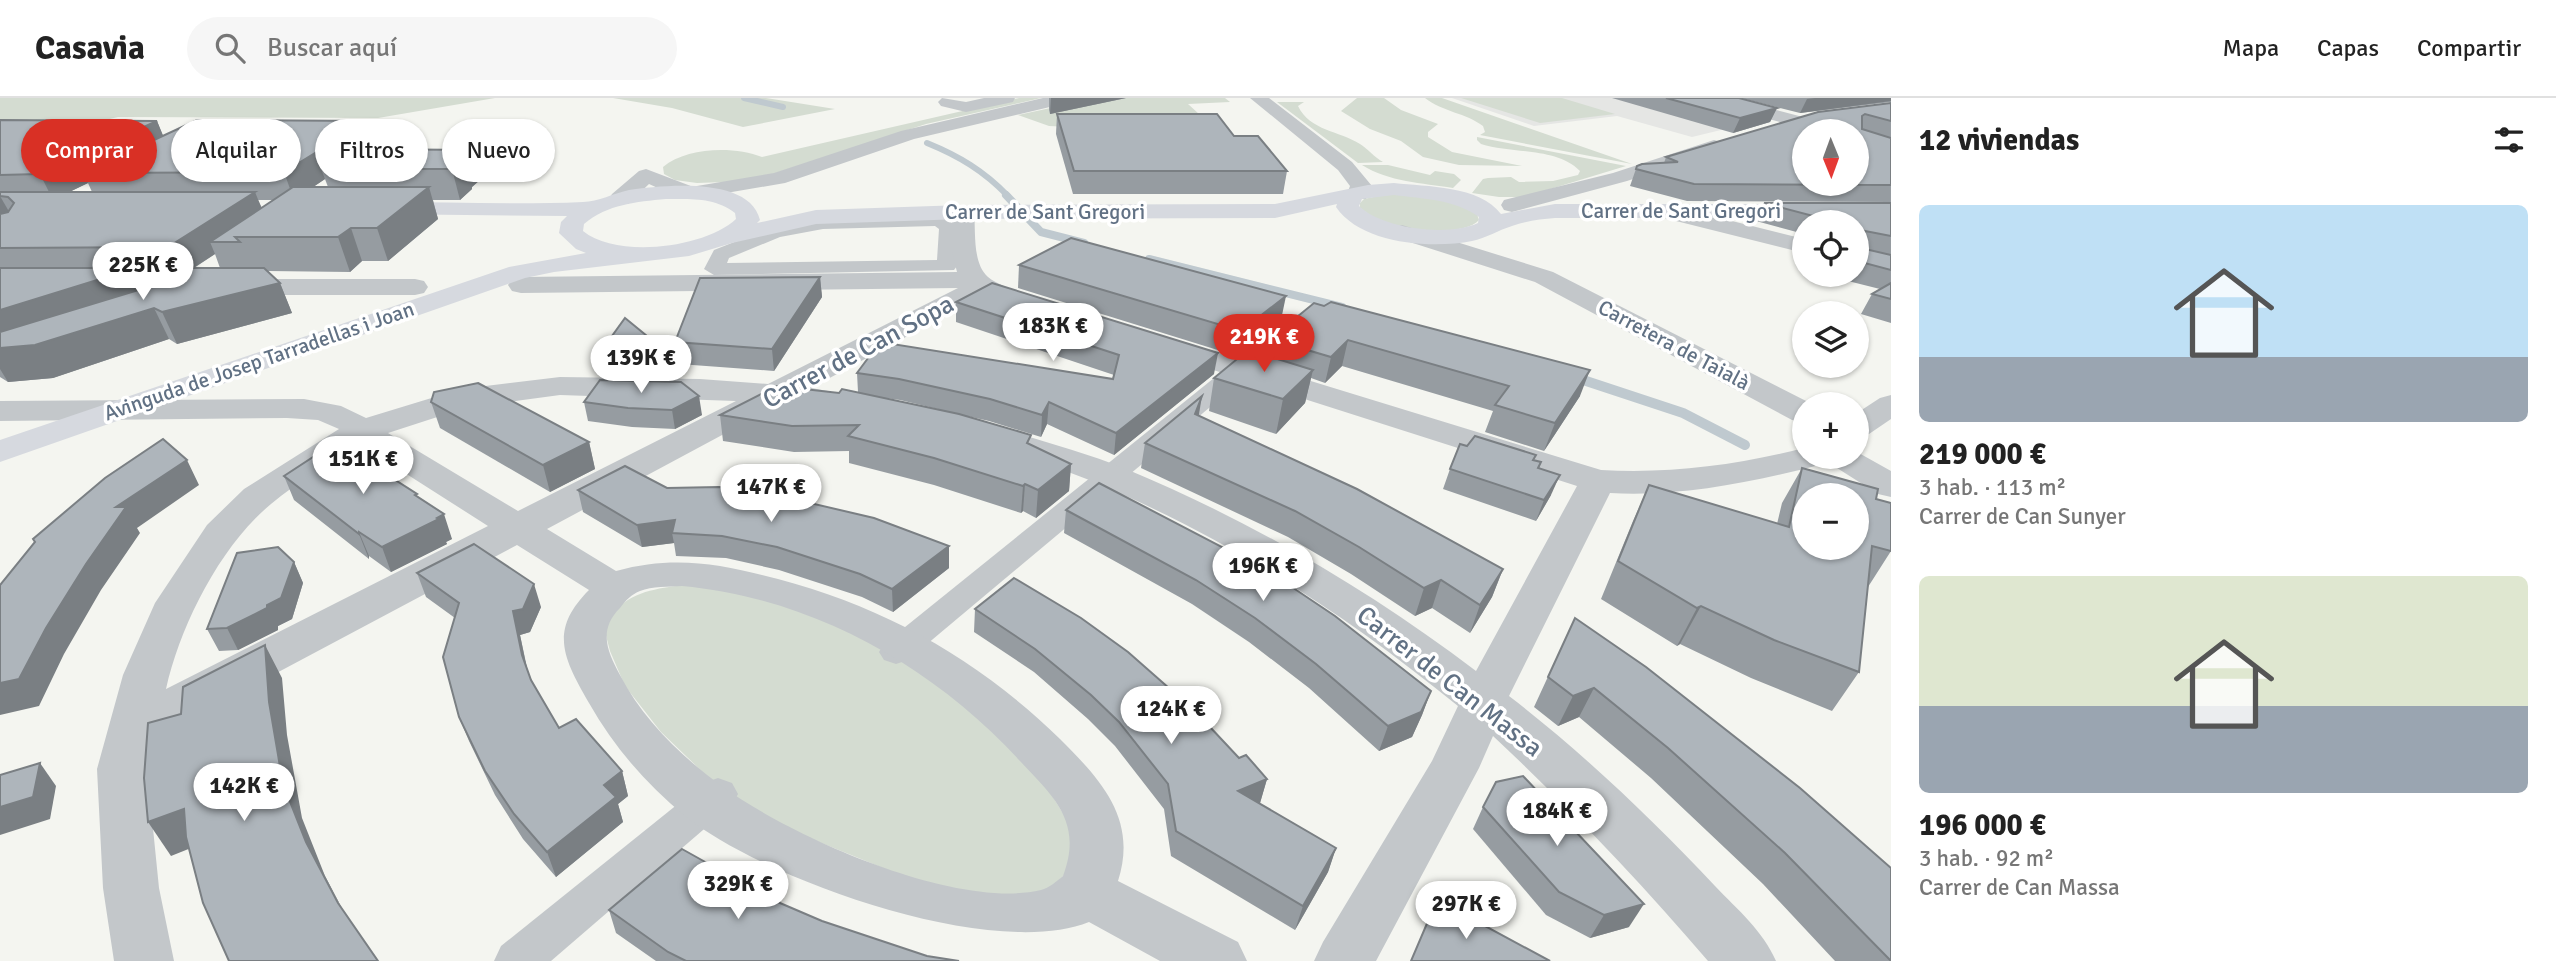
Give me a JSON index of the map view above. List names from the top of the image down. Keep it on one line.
{"streets":{"main road":["Carrer de Sant Gregori","Avinguda de Josep Tarradellas i Joan"],"street":["Carretera de Taialà","Carrer de Can Sopa","Carrer de Can Massa"]},"crossings":[["Carrer de Sant Gregori","Carretera de Taialà"],["Carrer de Sant Gregori","Avinguda de Josep Tarradellas i Joan"]],"north":"bottom","page":{"header":"Casavia","search":"Buscar aquí","nav":["Mapa","Capas","Compartir"],"heading":"12 viviendas","map_buttons":["+","−"],"chip":["Comprar","Alquilar","Filtros","Nuevo"],"list":[{"name":"219 000 €","note":"3 hab. · 113 m² · Carrer de Can Sunyer"},{"name":"196 000 €","note":"3 hab. · 92 m² · Carrer de Can Massa"}],"price":["225K €","183K €","219K €","139K €","151K €","147K €","196K €","124K €","142K €","184K €","329K €","297K €"]}}
